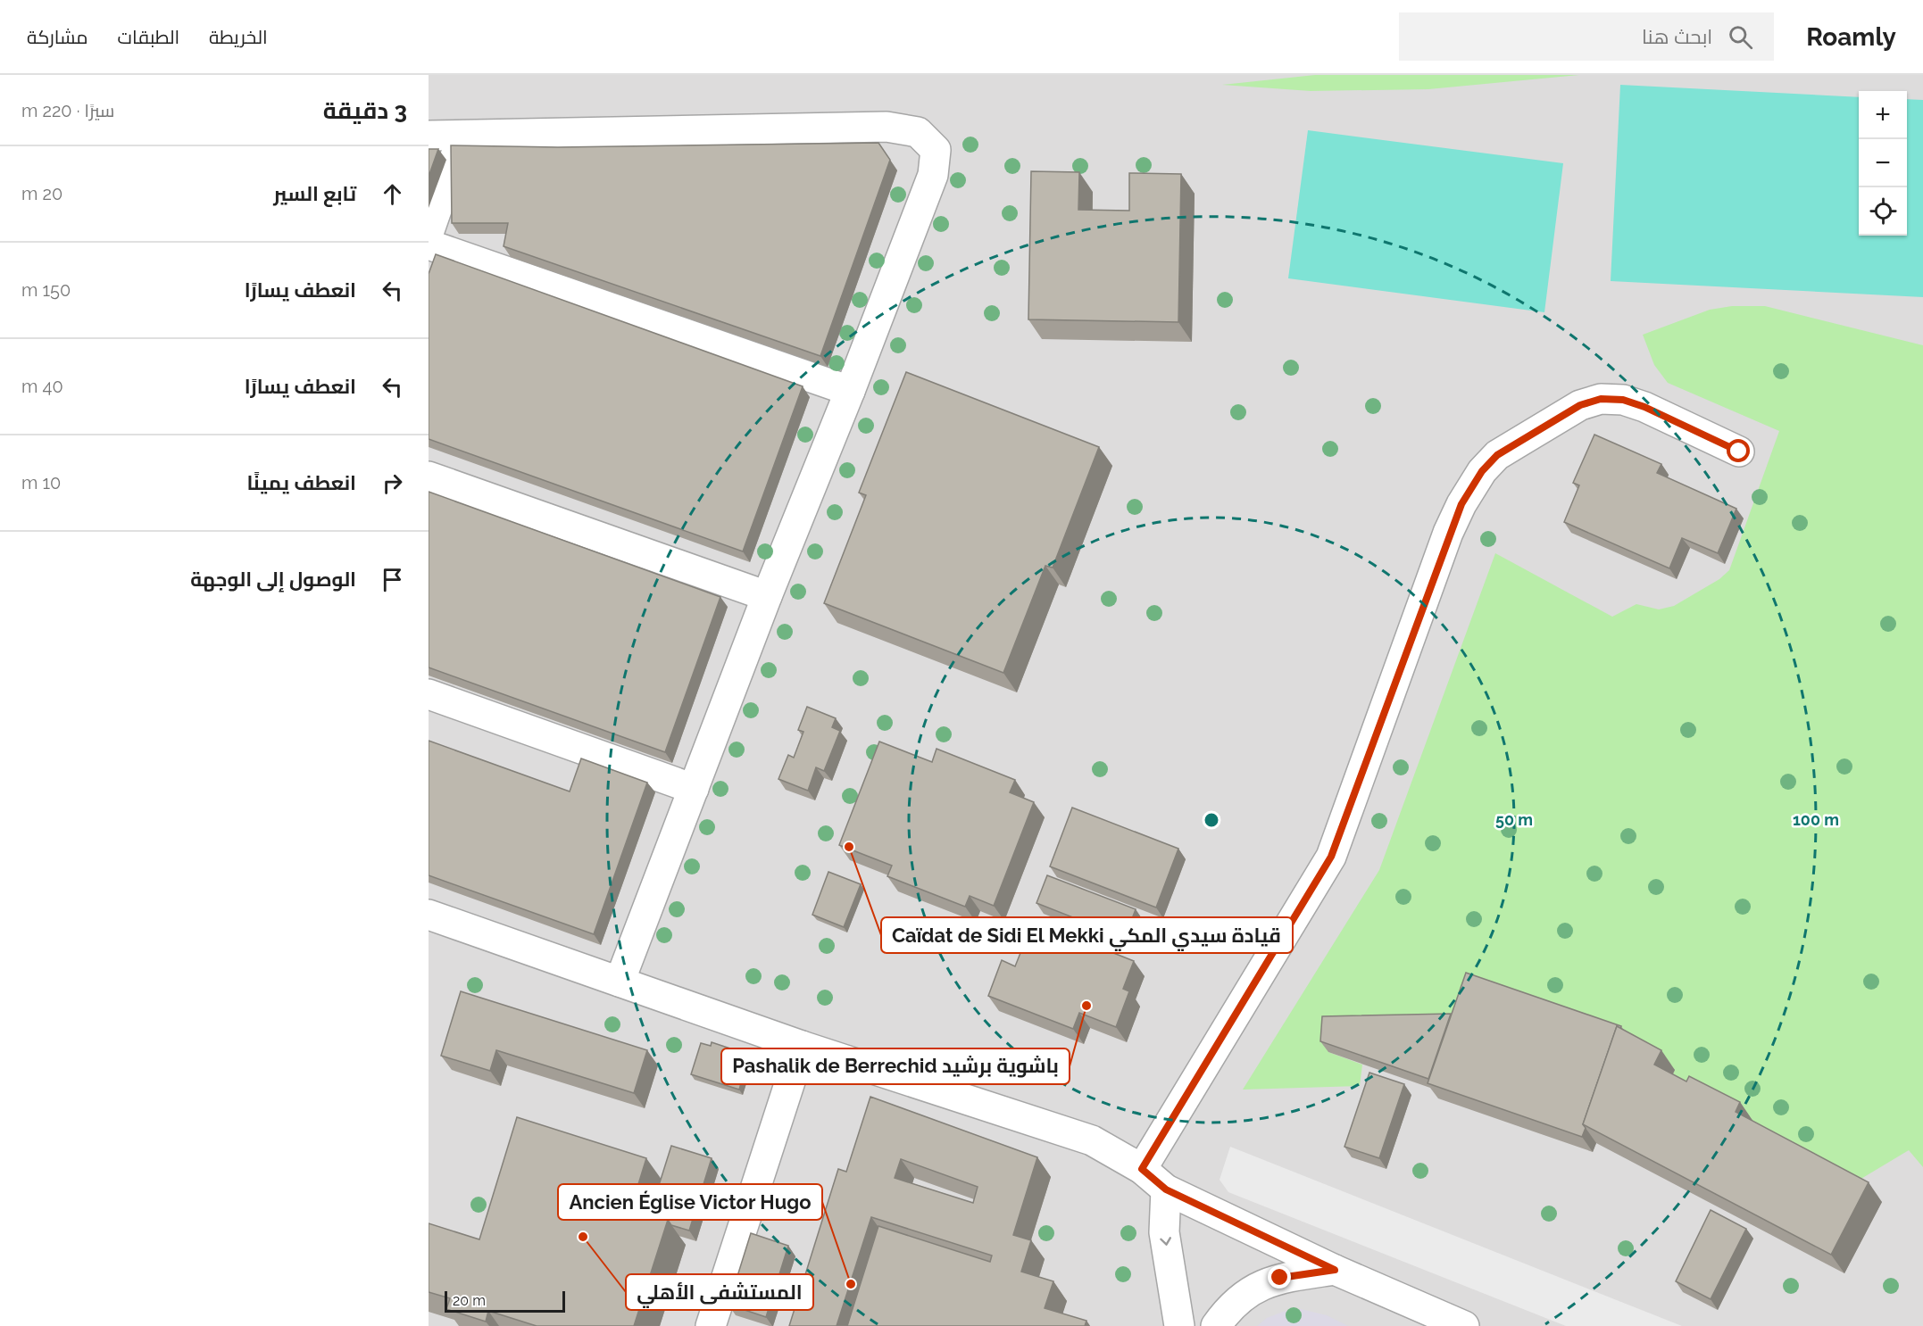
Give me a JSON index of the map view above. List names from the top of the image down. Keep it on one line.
{"places":["Caïdat de Sidi El Mekki قيادة سيدي المكي","Pashalik de Berrechid باشوية برشيد","المستشفى الأهلي","Ancien Église Victor Hugo"],"scale_bar":"20 m","page":{"header":"Roamly","search":"ابحث هنا","nav":["الخريطة","الطبقات","مشاركة"],"heading":["3 دقيقة","سيرًا · 220 m"],"map_buttons":["+","−"],"list":[["تابع السير","20 m"],["انعطف يسارًا","150 m"],["انعطف يسارًا","40 m"],["انعطف يمينًا","10 m"],"الوصول إلى الوجهة"],"scale":"20 m"},"rings":["50 m","100 m"]}
